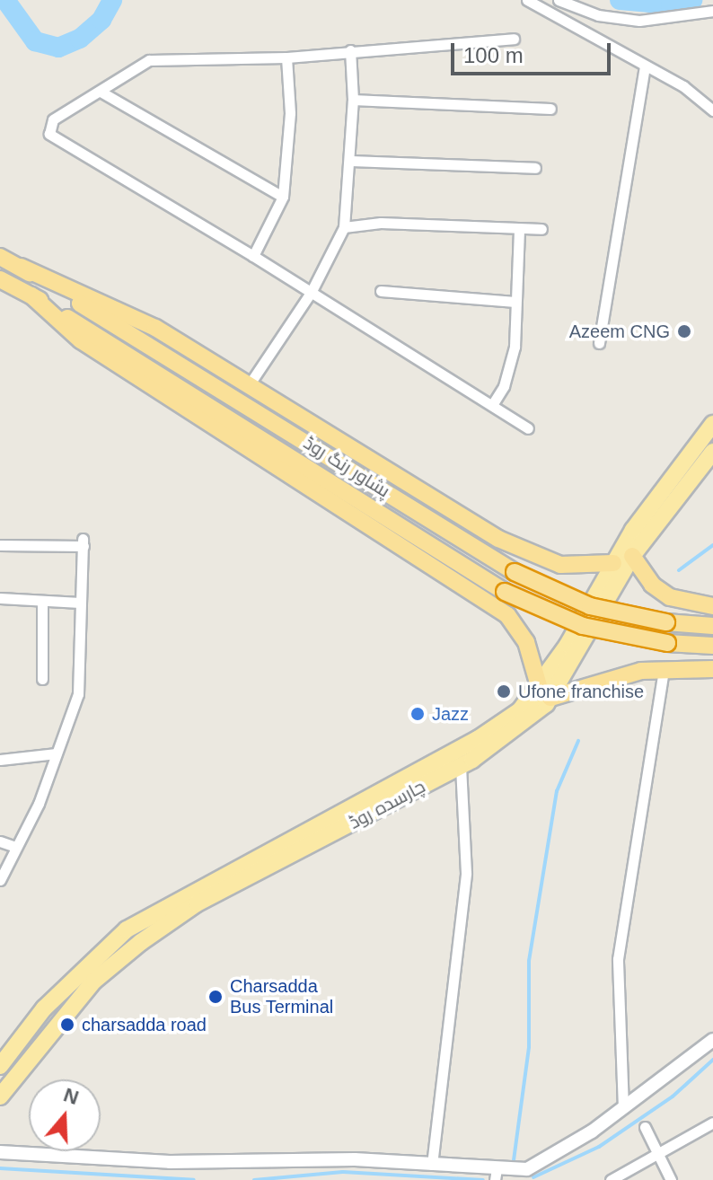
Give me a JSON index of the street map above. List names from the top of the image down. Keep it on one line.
{"streets":{"highway":["پشاور رنگ روڈ"],"main road":["چارسدہ روڈ"]},"places":["Azeem CNG","Ufone franchise","Jazz","Charsadda Bus Terminal","charsadda road"],"scale_bar":"100 m","north":"top"}
